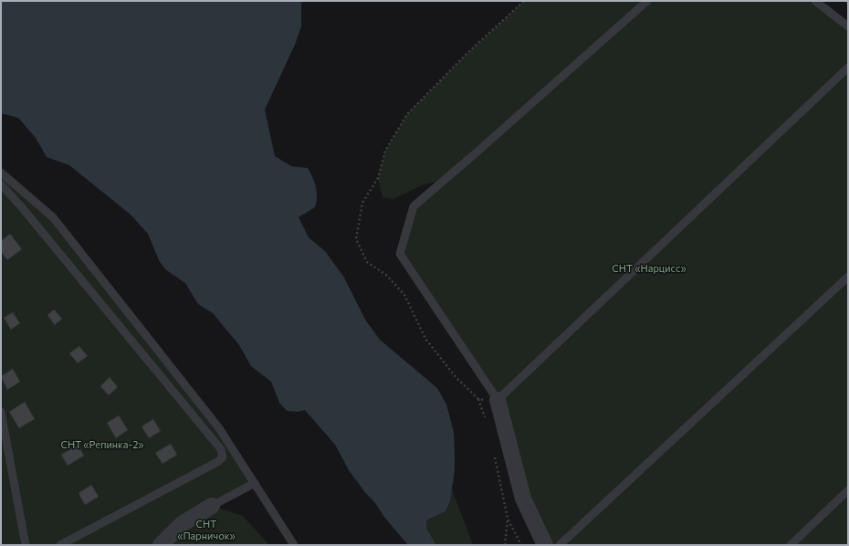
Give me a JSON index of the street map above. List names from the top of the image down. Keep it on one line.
{"parks":["СНТ «Нарцисс»","СНТ «Репинка-2»","СНТ «Парничок»"]}
